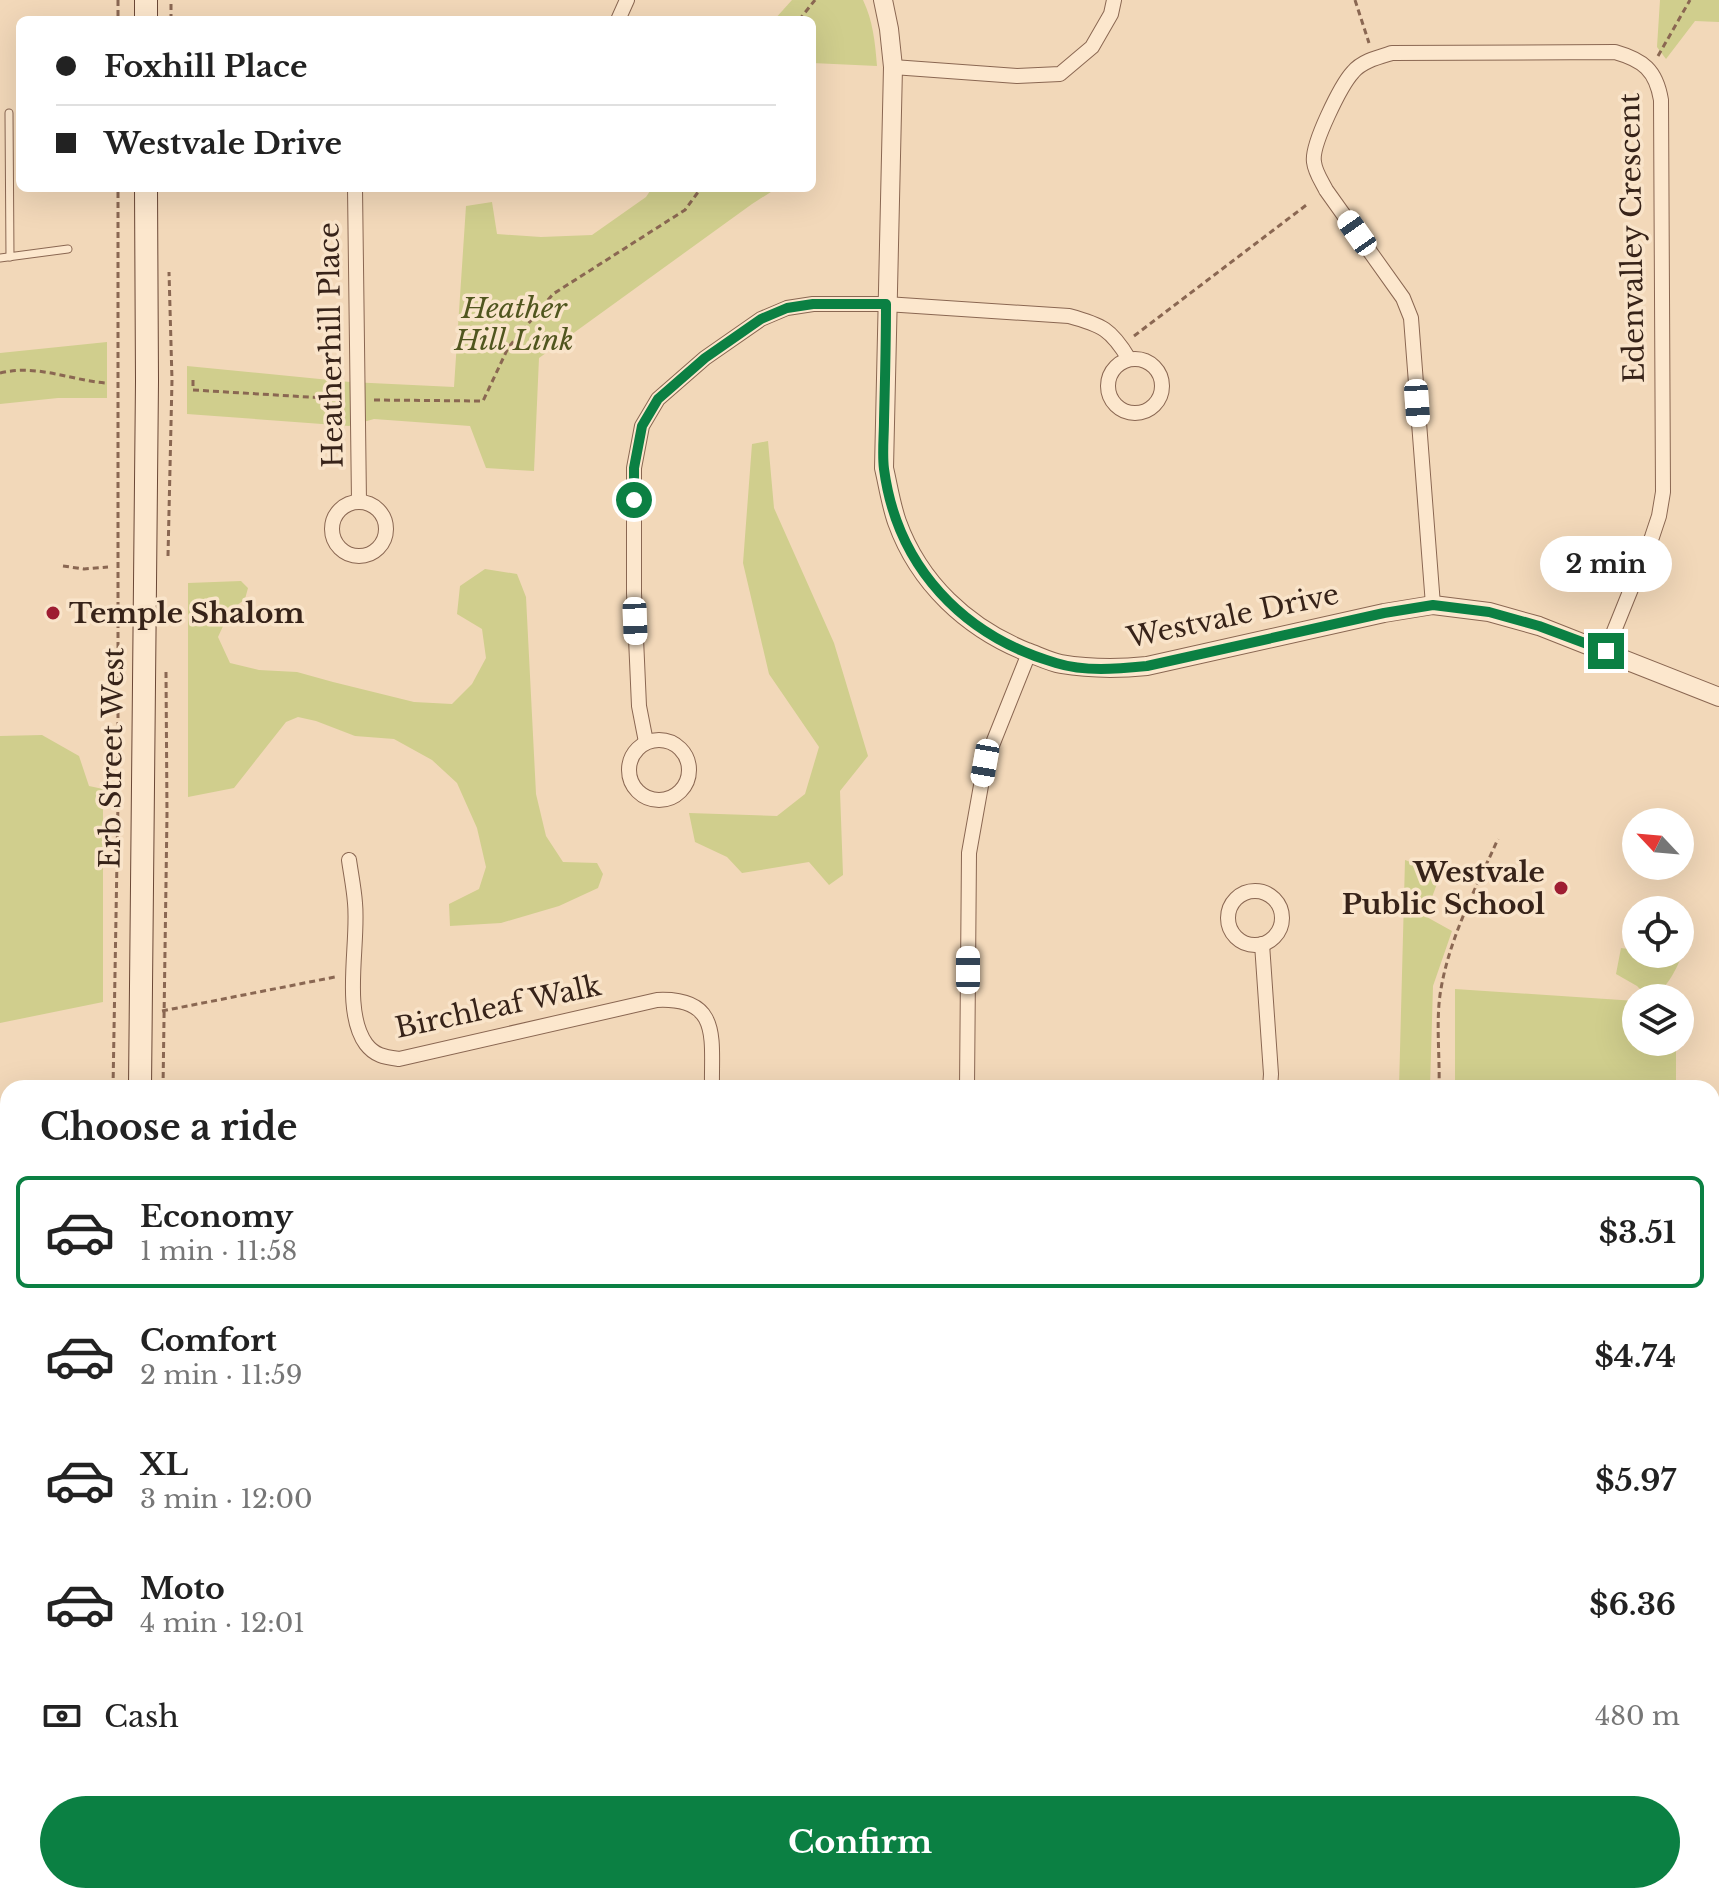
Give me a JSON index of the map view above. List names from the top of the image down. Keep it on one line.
{"streets":{"main road":["Erb Street West"],"street":["Edenvalley Crescent","Heatherhill Place","Westvale Drive","Birchleaf Walk"]},"crossings":[["Edenvalley Crescent","Westvale Drive"]],"parks":["Heather Hill Link"],"places":["Temple Shalom","Westvale Public School"],"north":"top left","page":{"banner":["Foxhill Place","Westvale Drive"],"bubble":"2 min","heading":"Choose a ride","list":[{"name":"Economy","note":"1 min · 11:58","value":"$3.51"},{"name":"Comfort","note":"2 min · 11:59","value":"$4.74"},{"name":"XL","note":"3 min · 12:00","value":"$5.97"},{"name":"Moto","note":"4 min · 12:01","value":"$6.36"}],"pay":["Cash","480 m"],"buttons":"Confirm"}}
